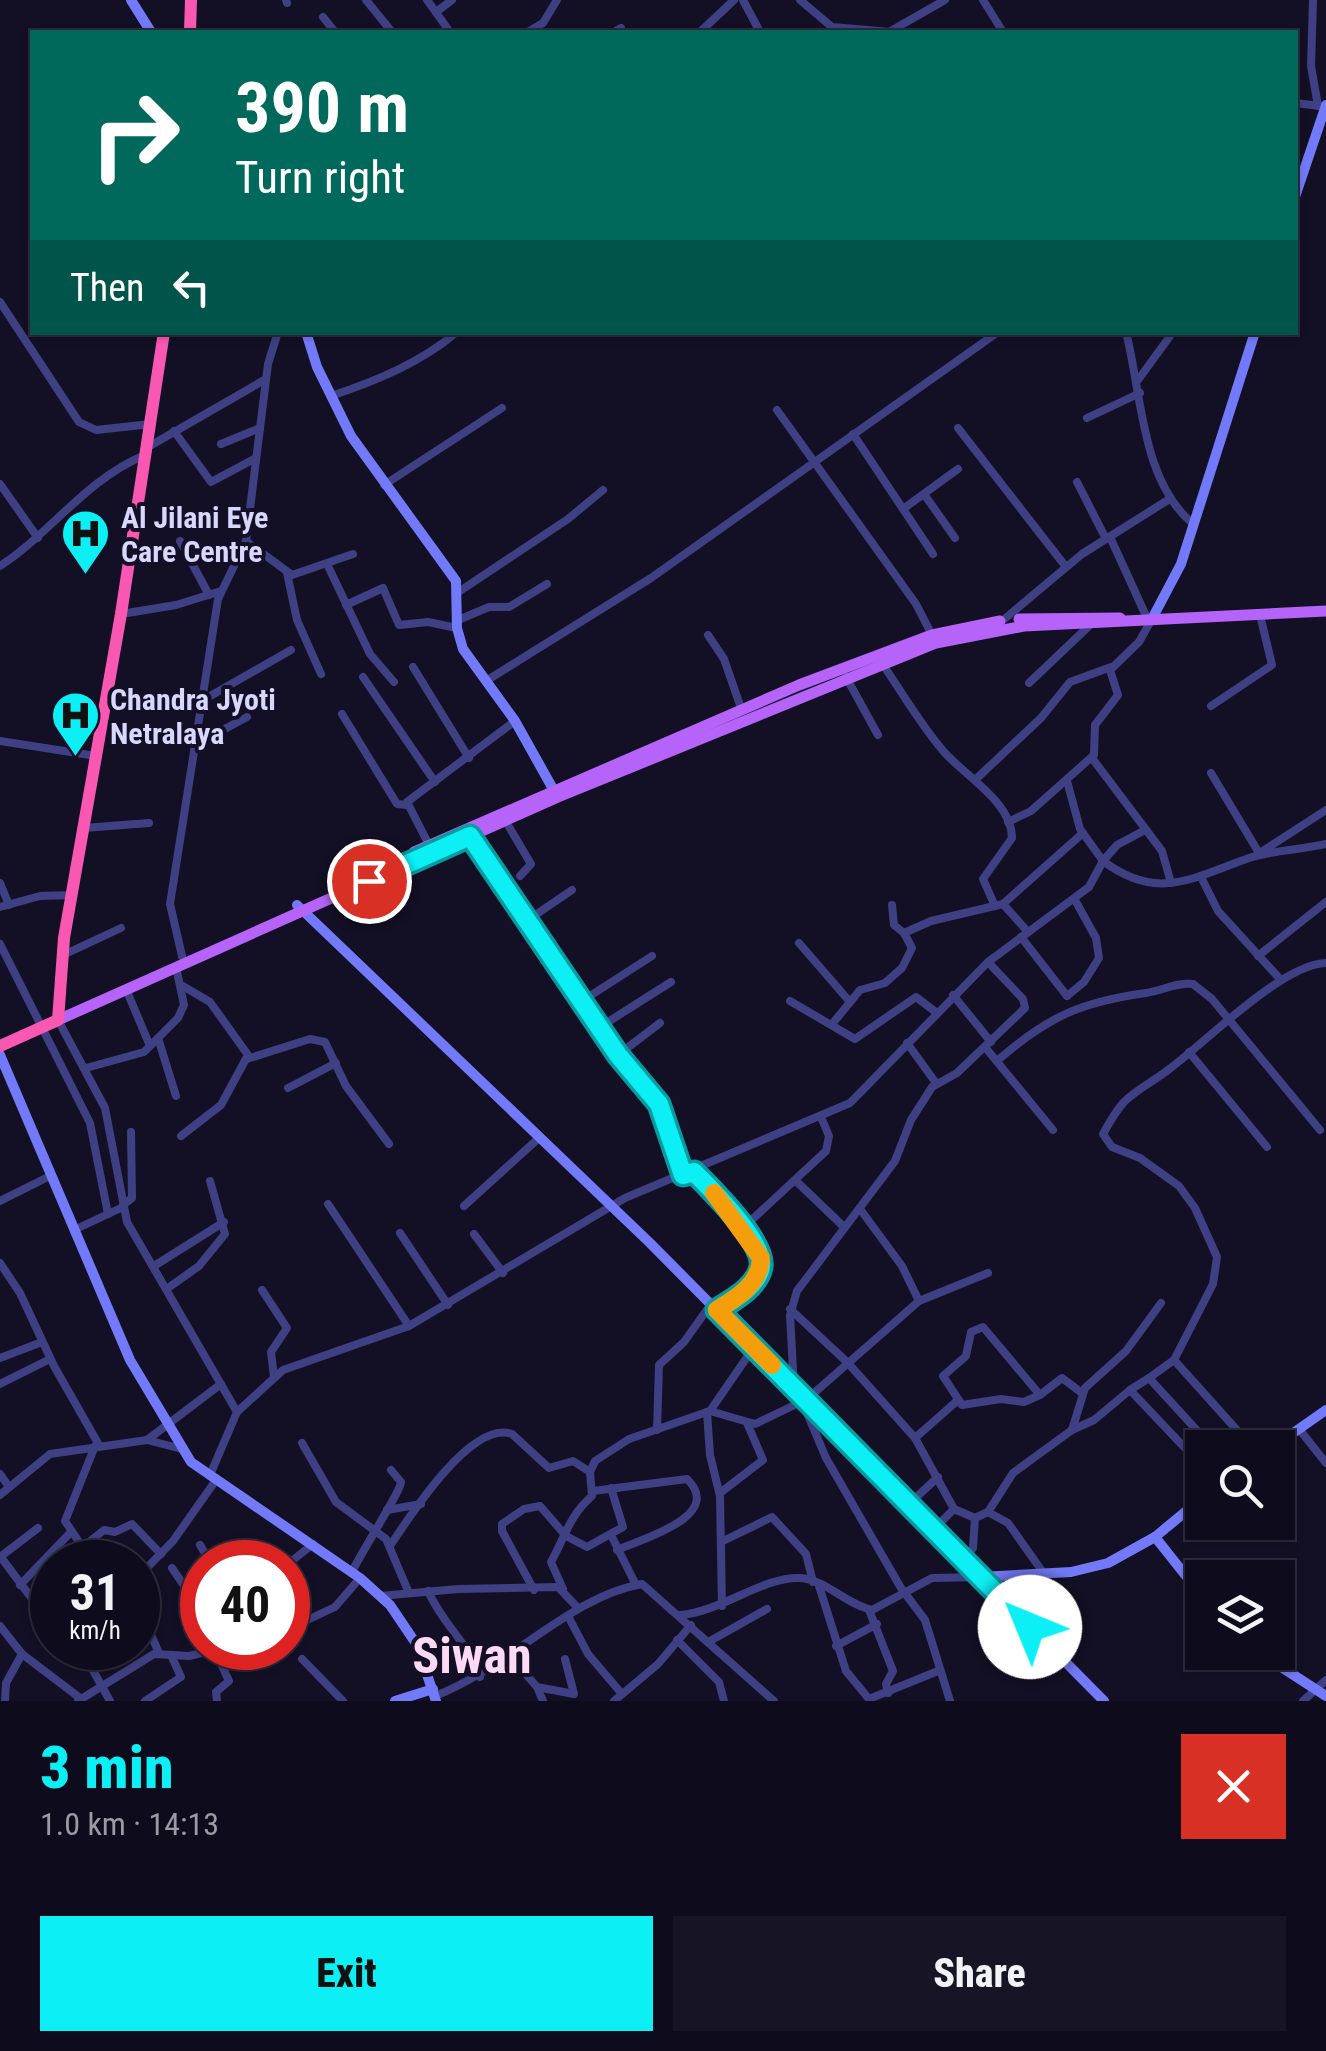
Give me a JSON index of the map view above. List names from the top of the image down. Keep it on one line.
{"districts":["Siwan"],"places":{"hospital":["Al Jilani Eye Care Centre","Chandra Jyoti Netralaya"]},"page":{"turn":["390 m","Turn right"],"then":"Then","speed":"31 km/h","limit":"40","heading":["3 min","1.0 km · 14:13"],"buttons":["Exit","Share"]}}
